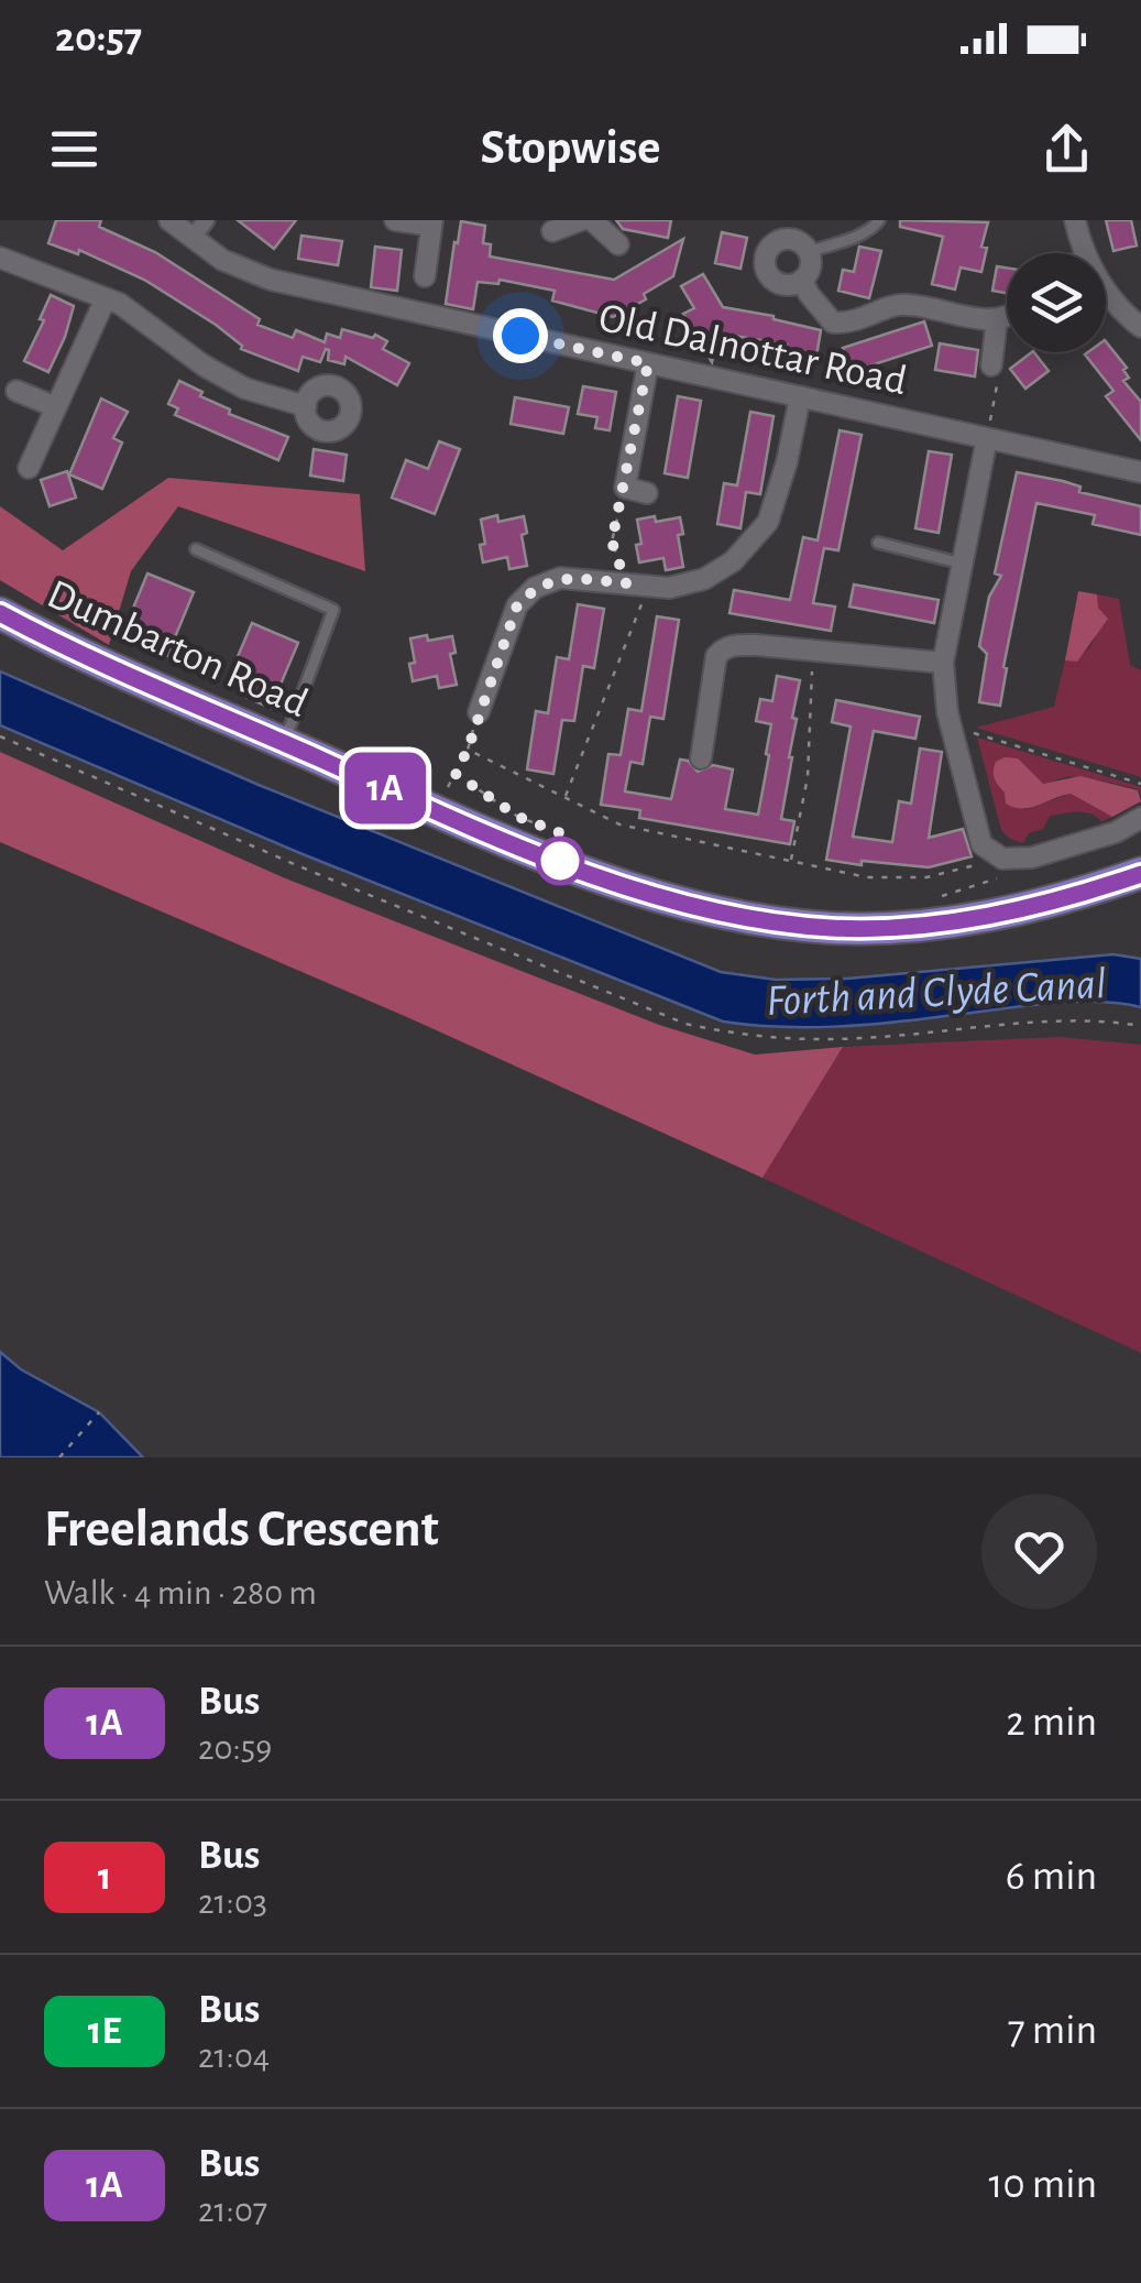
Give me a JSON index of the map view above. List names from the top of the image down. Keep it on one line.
{"streets":{"main road":["Dumbarton Road"],"street":["Old Dalnottar Road"]},"water":["Forth and Clyde Canal"],"lines":["bus line 1A"],"page":{"status":"20:57","header":"Stopwise","on_map":"1A","heading":["Freelands Crescent","Walk · 4 min · 280 m"],"list":[{"mark":"1A","name":"Bus","note":"20:59","value":"2 min"},{"mark":"1","name":"Bus","note":"21:03","value":"6 min"},{"mark":"1E","name":"Bus","note":"21:04","value":"7 min"},{"mark":"1A","name":"Bus","note":"21:07","value":"10 min"}]}}
